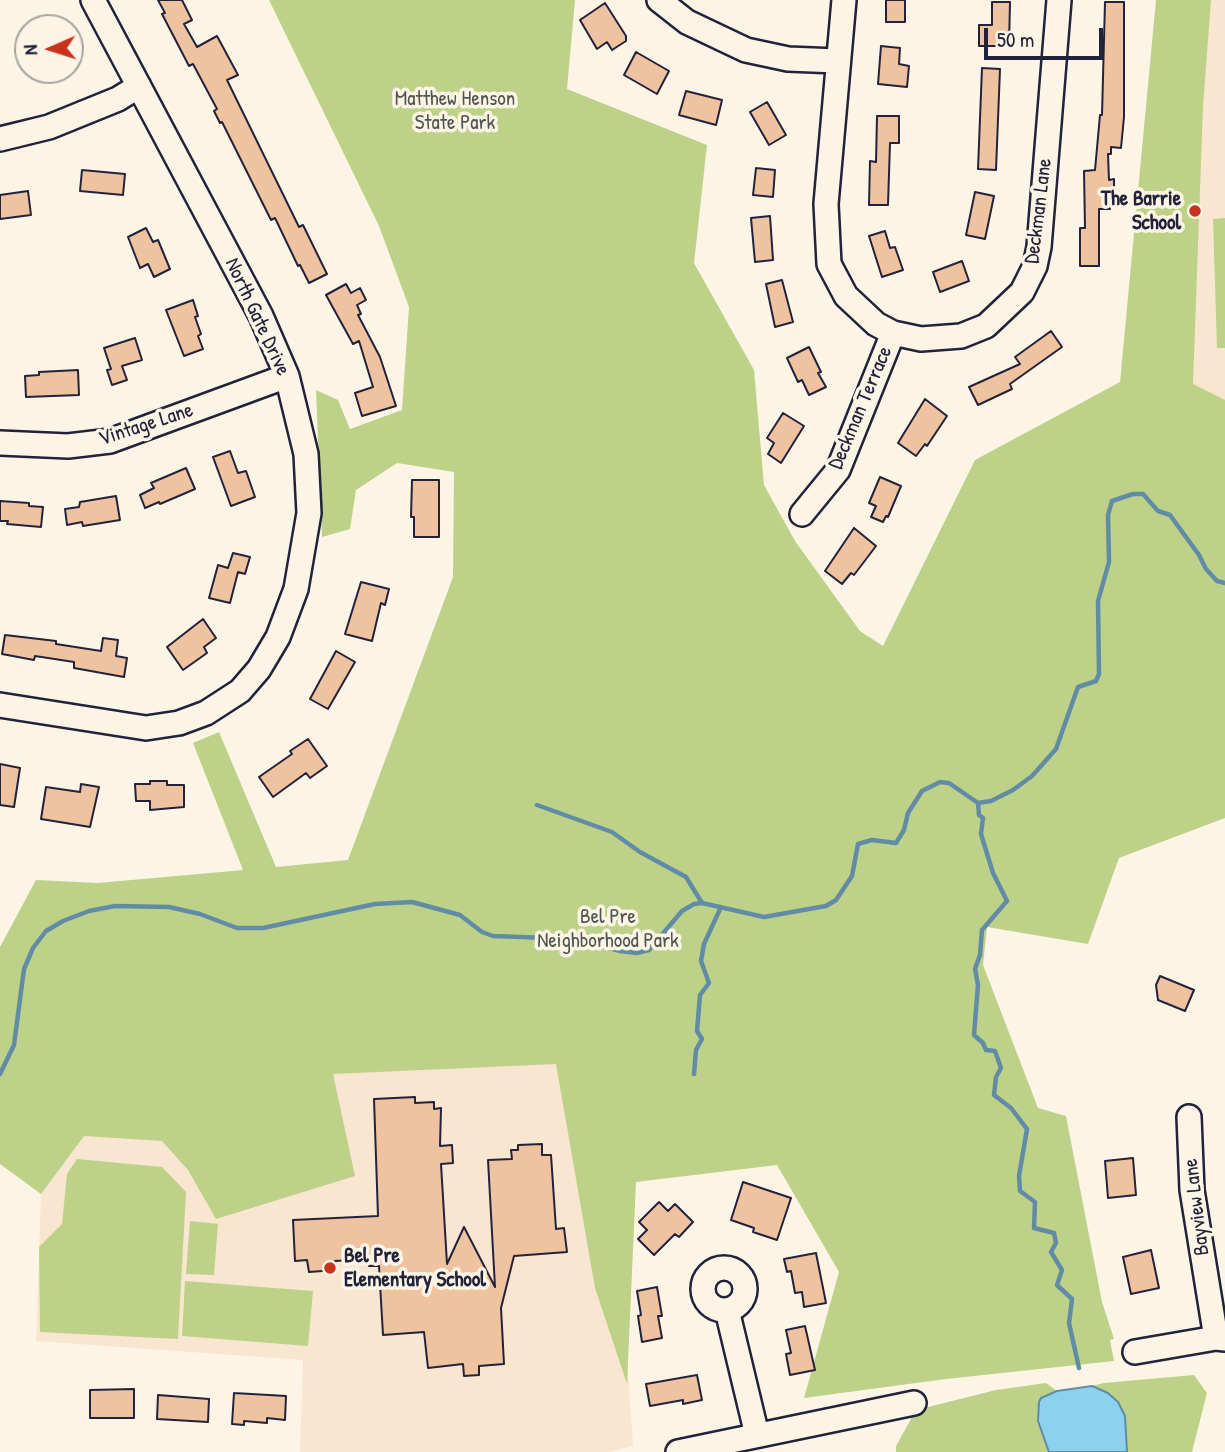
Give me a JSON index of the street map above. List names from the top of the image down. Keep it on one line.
{"streets":{"street":["Deckman Lane","North Gate Drive","Deckman Terrace","Vintage Lane","Bayview Lane"]},"crossings":[["Deckman Lane","Deckman Terrace"],["North Gate Drive","Vintage Lane"]],"parks":["Matthew Henson State Park","Bel Pre Neighborhood Park"],"places":["The Barrie School","Bel Pre Elementary School"],"scale_bar":"50 m","north":"left"}
